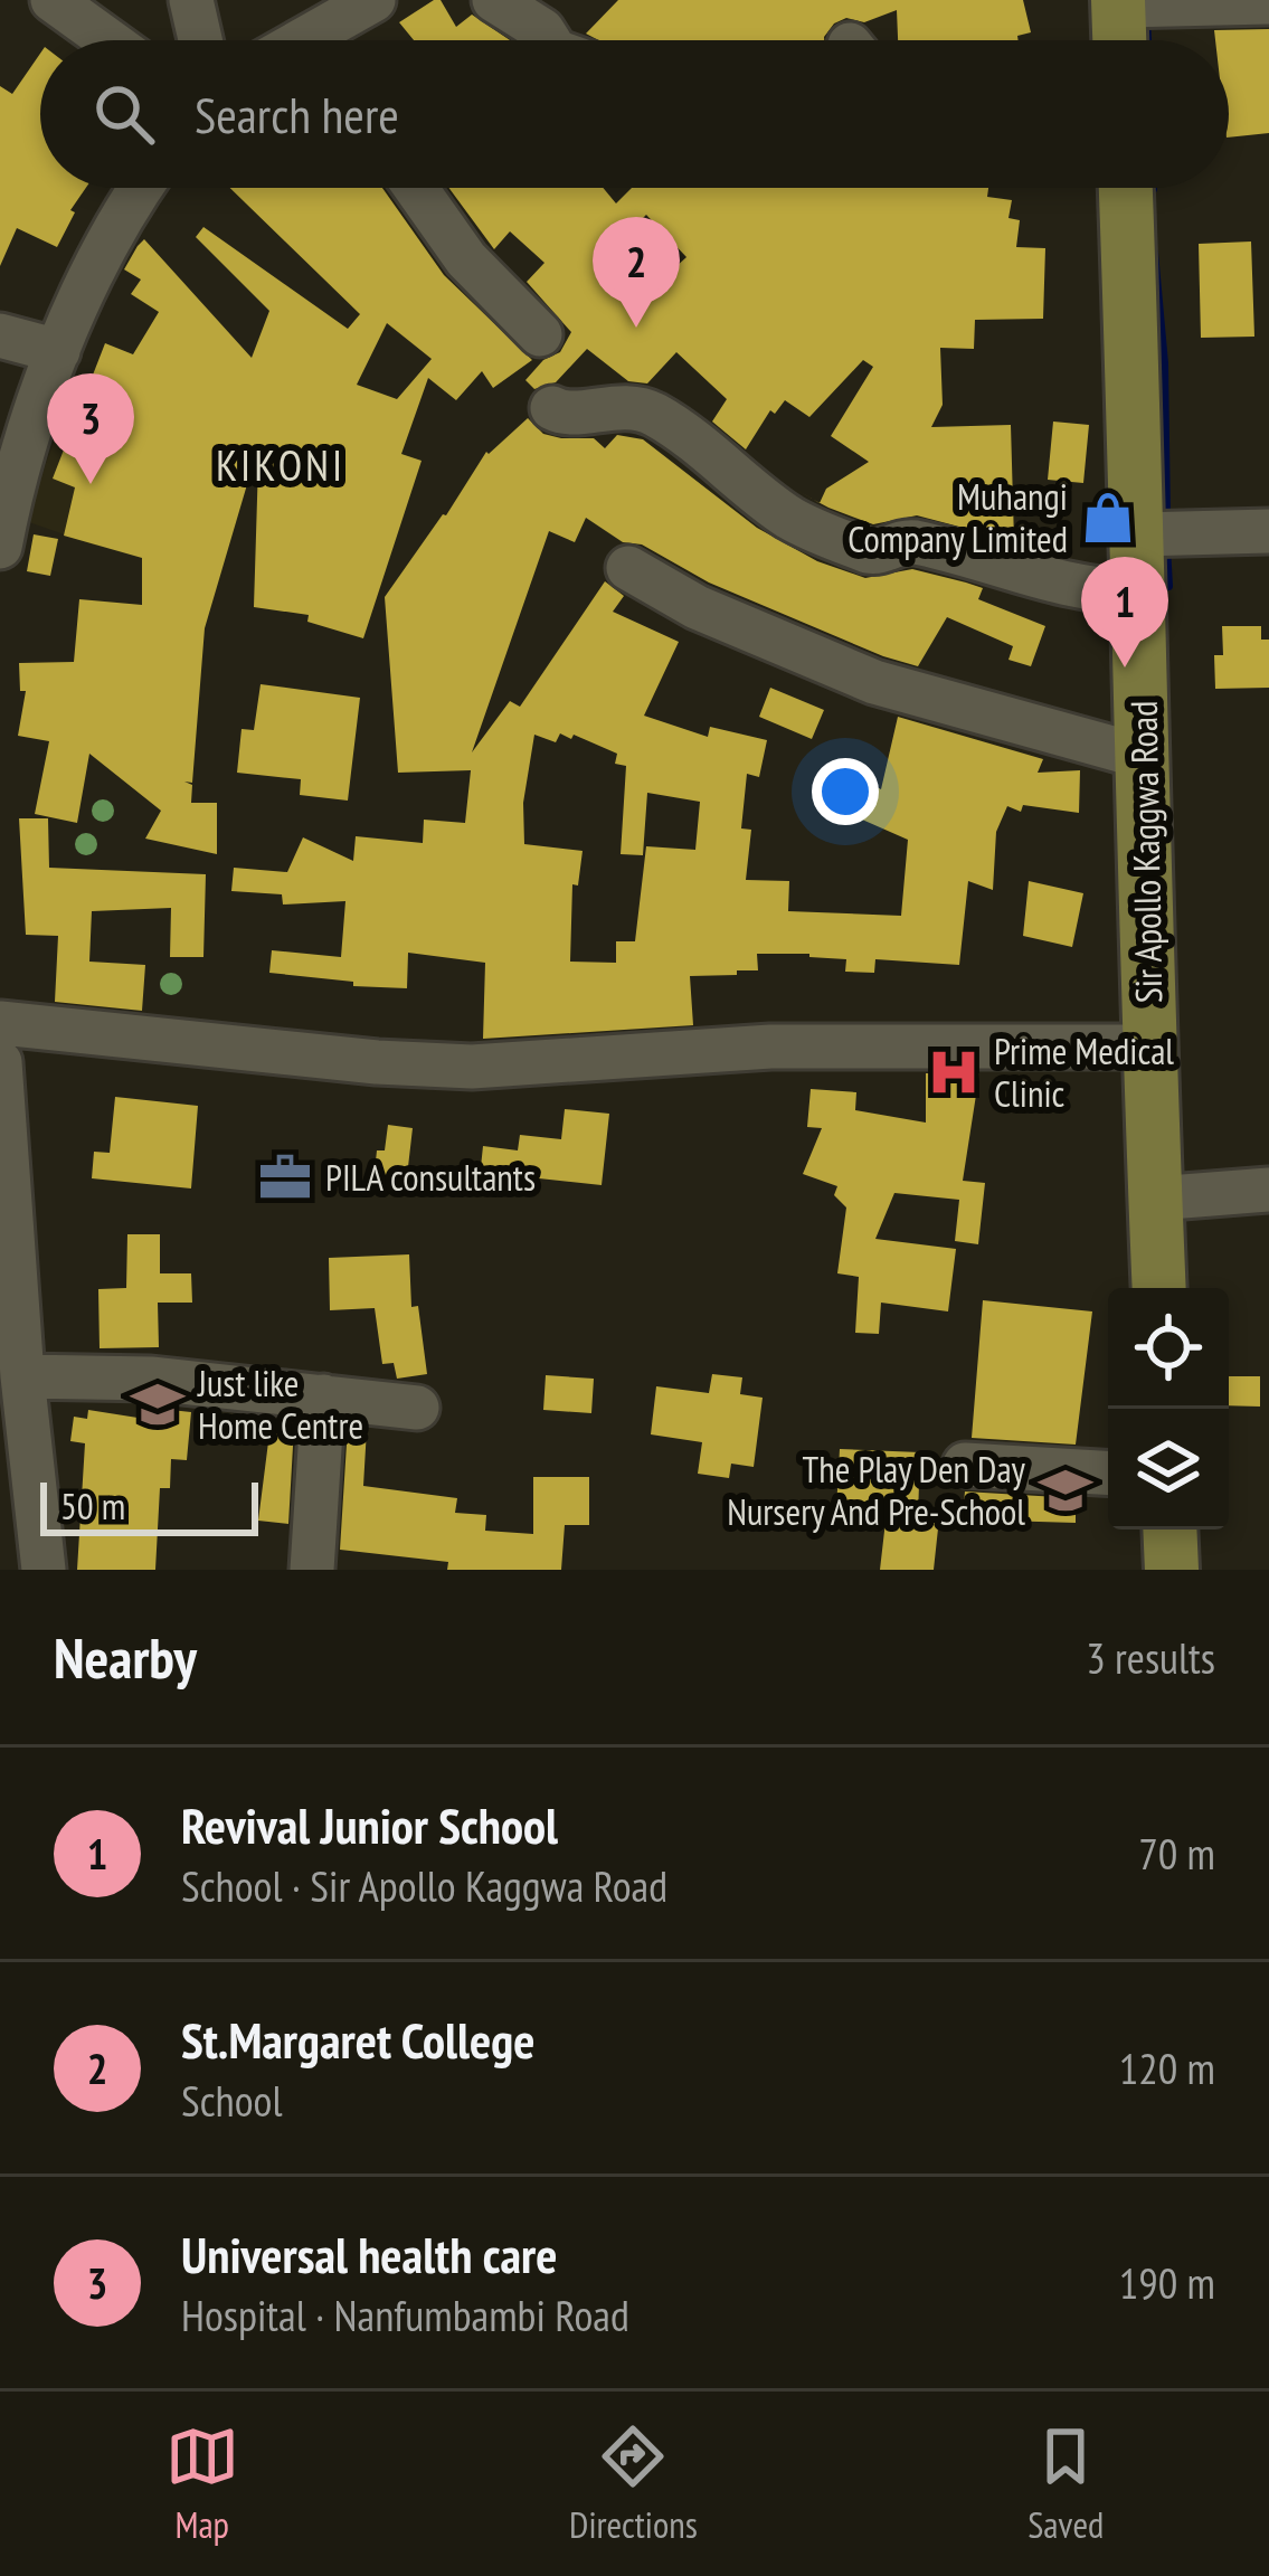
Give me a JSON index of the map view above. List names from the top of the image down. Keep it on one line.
{"streets":{"main road":["Sir Apollo Kaggwa Road"]},"districts":["KIKONI"],"places":{"shop":["Muhangi Company Limited"],"hospital":["Prime Medical Clinic"],"office":["PILA consultants"],"school or university":["Just like Home Centre","The Play Den Day Nursery And Pre-School"]},"scale_bar":"50 m","page":{"search":"Search here","pins":["2","3","1"],"scale":"50 m","heading":["Nearby","3 results"],"list":[{"mark":"1","name":"Revival Junior School","note":"School · Sir Apollo Kaggwa Road","value":"70 m"},{"mark":"2","name":"St.Margaret College","note":"School","value":"120 m"},{"mark":"3","name":"Universal health care","note":"Hospital · Nanfumbambi Road","value":"190 m"}],"nav":["Map","Directions","Saved"]}}
